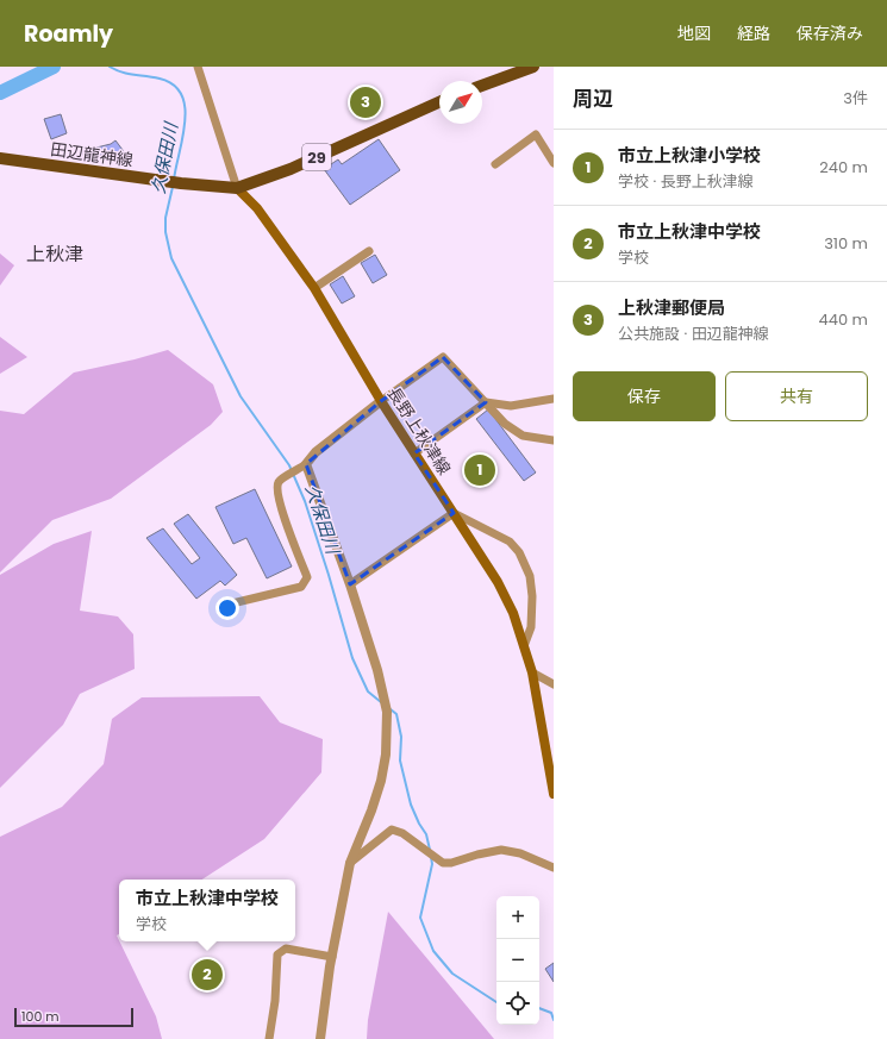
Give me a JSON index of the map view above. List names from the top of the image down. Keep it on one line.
{"streets":{"main road":["田辺龍神線","29","長野上秋津線"]},"crossings":[["田辺龍神線","長野上秋津線"]],"districts":["上秋津"],"water":["久保田川"],"scale_bar":"100 m","north":"top right","page":{"header":"Roamly","nav":["地図","経路","保存済み"],"heading":["周辺","3件"],"pins":["3","1","2"],"list":[{"mark":"1","name":"市立上秋津小学校","note":"学校 · 長野上秋津線","value":"240 m"},{"mark":"2","name":"市立上秋津中学校","note":"学校","value":"310 m"},{"mark":"3","name":"上秋津郵便局","note":"公共施設 · 田辺龍神線","value":"440 m"}],"buttons":["保存","共有"],"popup":["市立上秋津中学校","学校"],"map_buttons":["+","−"],"scale":"100 m"}}
